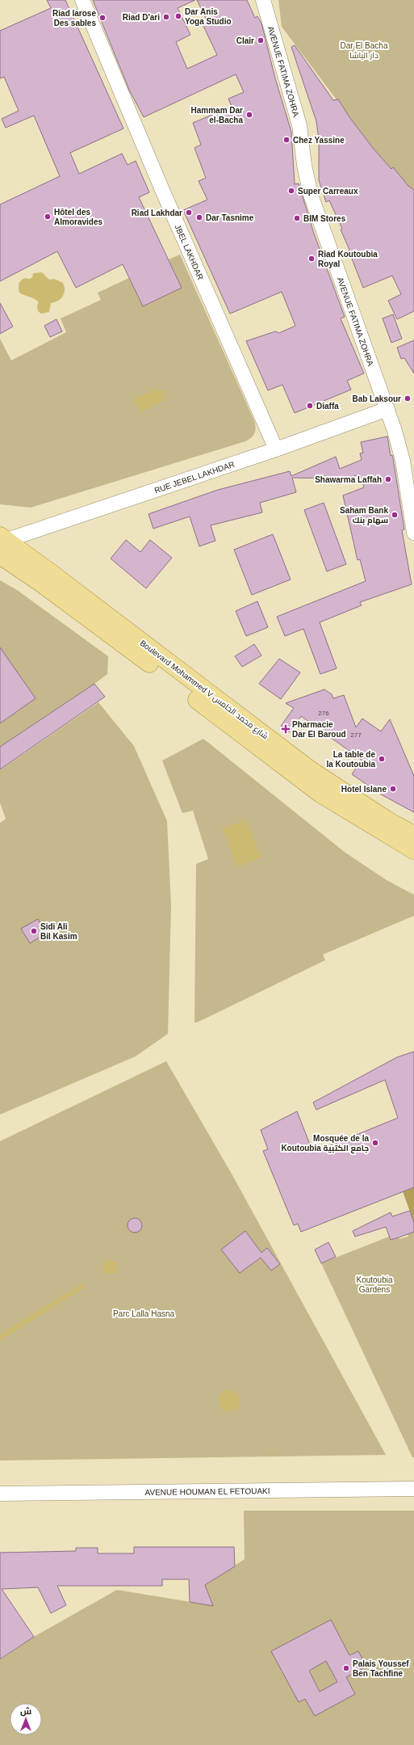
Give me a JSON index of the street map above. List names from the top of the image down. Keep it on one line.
{"streets":{"main road":["Boulevard Mohammed V شارع محمد الخامس"],"street":["AVENUE FATIMA ZOHRA","JBEL LAKHDAR","RUE JEBEL LAKHDAR","AVENUE HOUMAN EL FETOUAKI"]},"crossings":[["AVENUE FATIMA ZOHRA","RUE JEBEL LAKHDAR"],["JBEL LAKHDAR","RUE JEBEL LAKHDAR"],["RUE JEBEL LAKHDAR","Boulevard Mohammed V شارع محمد الخامس"]],"parks":["Dar El Bacha دار الباشا","Koutoubia Gardens","Parc Lalla Hasna"],"places":{"other":["Dar Anis Yoga Studio","Riad D'ari","Riad larose Des sables","Clair","Hammam Dar el-Bacha","Chez Yassine","Super Carreaux","Riad Lakhdar","Hôtel des Almoravides","Dar Tasnime","BIM Stores","Riad Koutoubia Royal","Bab Laksour","Diaffa","Shawarma Laffah","Saham Bank سهام بنك","La table de la Koutoubia","Hotel Islane","Sidi Ali Bil Kasim","Mosquée de la Koutoubia جامع الكتبية","Palais Youssef Ben Tachfine"],"health":["Pharmacie Dar El Baroud"]},"house_numbers":["276","277"],"north":"top"}
